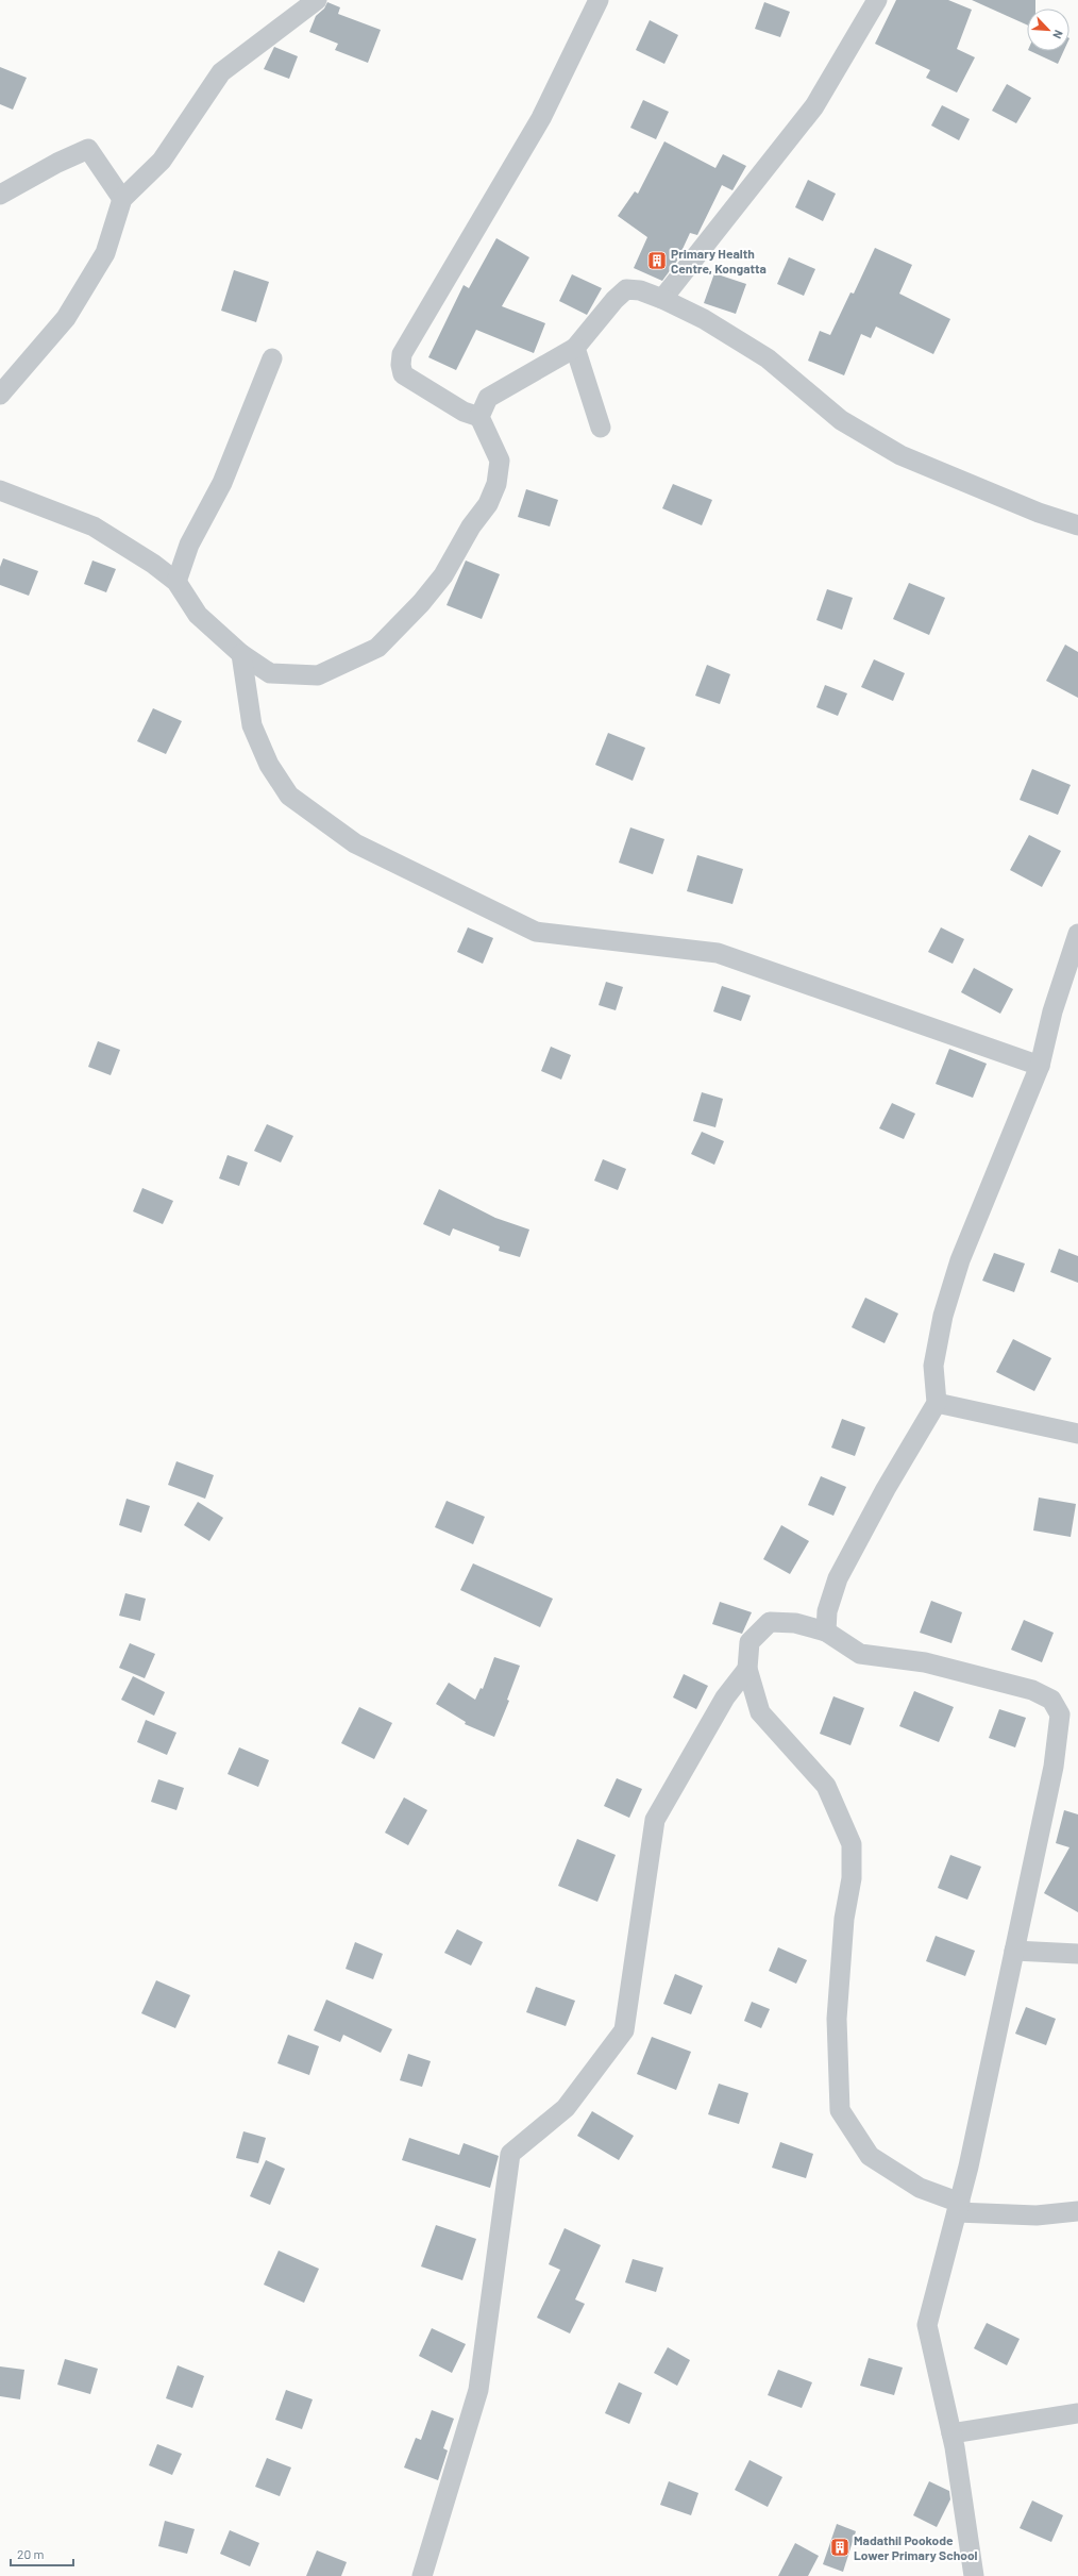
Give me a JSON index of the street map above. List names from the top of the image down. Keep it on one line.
{"places":{"building":["Primary Health Centre, Kongatta","Madathil Pookode Lower Primary School"]},"scale_bar":"20 m","north":"bottom right"}
